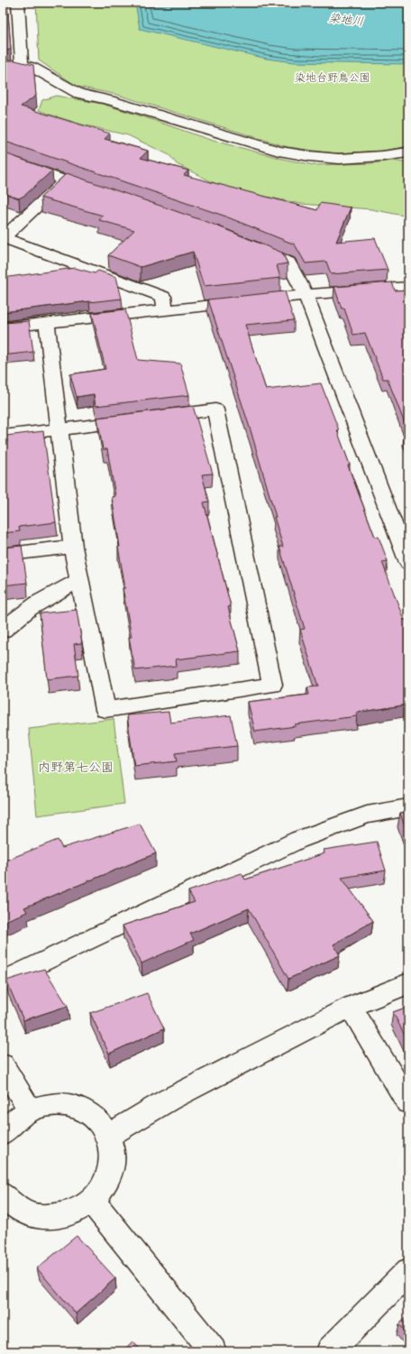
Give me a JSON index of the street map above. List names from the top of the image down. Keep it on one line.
{"water":["染地川"],"parks":["染地台野鳥公園","内野第七公園"]}
